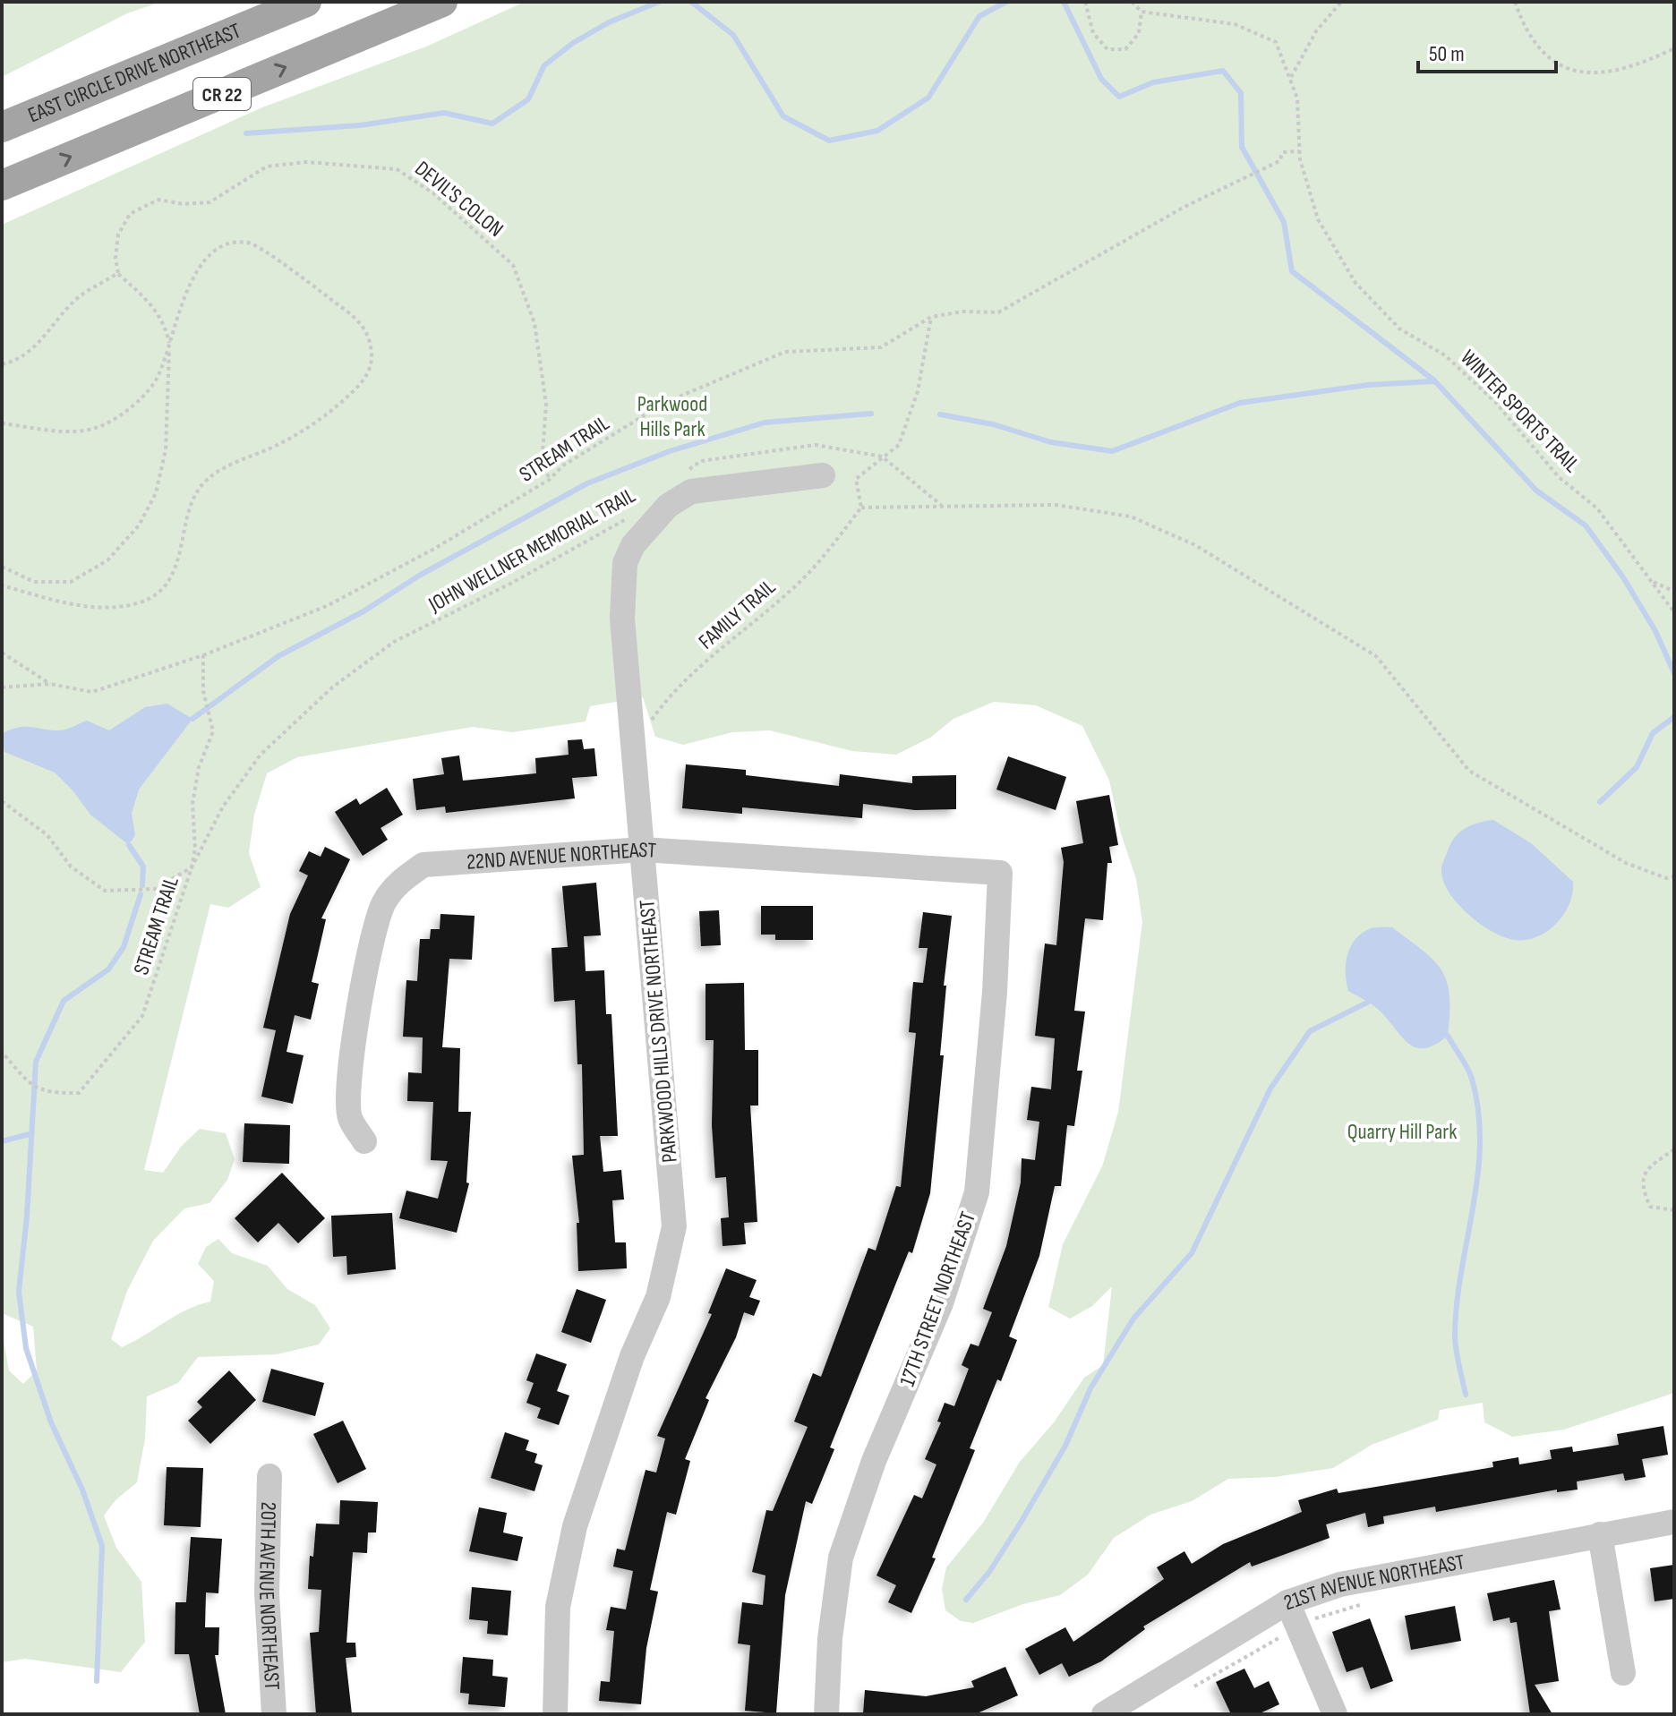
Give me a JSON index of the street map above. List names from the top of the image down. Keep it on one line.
{"streets":{"main road":["EAST CIRCLE DRIVE NORTHEAST","CR 22"],"street":["22ND AVENUE NORTHEAST","PARKWOOD HILLS DRIVE NORTHEAST","17TH STREET NORTHEAST","21ST AVENUE NORTHEAST","20TH AVENUE NORTHEAST"],"path":["DEVIL'S COLON","WINTER SPORTS TRAIL","STREAM TRAIL","JOHN WELLNER MEMORIAL TRAIL","FAMILY TRAIL"]},"crossings":[["DEVIL'S COLON","STREAM TRAIL"],["STREAM TRAIL","JOHN WELLNER MEMORIAL TRAIL"],["FAMILY TRAIL","PARKWOOD HILLS DRIVE NORTHEAST"],["22ND AVENUE NORTHEAST","PARKWOOD HILLS DRIVE NORTHEAST"],["22ND AVENUE NORTHEAST","17TH STREET NORTHEAST"]],"parks":["Parkwood Hills Park","Quarry Hill Park"],"scale_bar":"50 m"}
